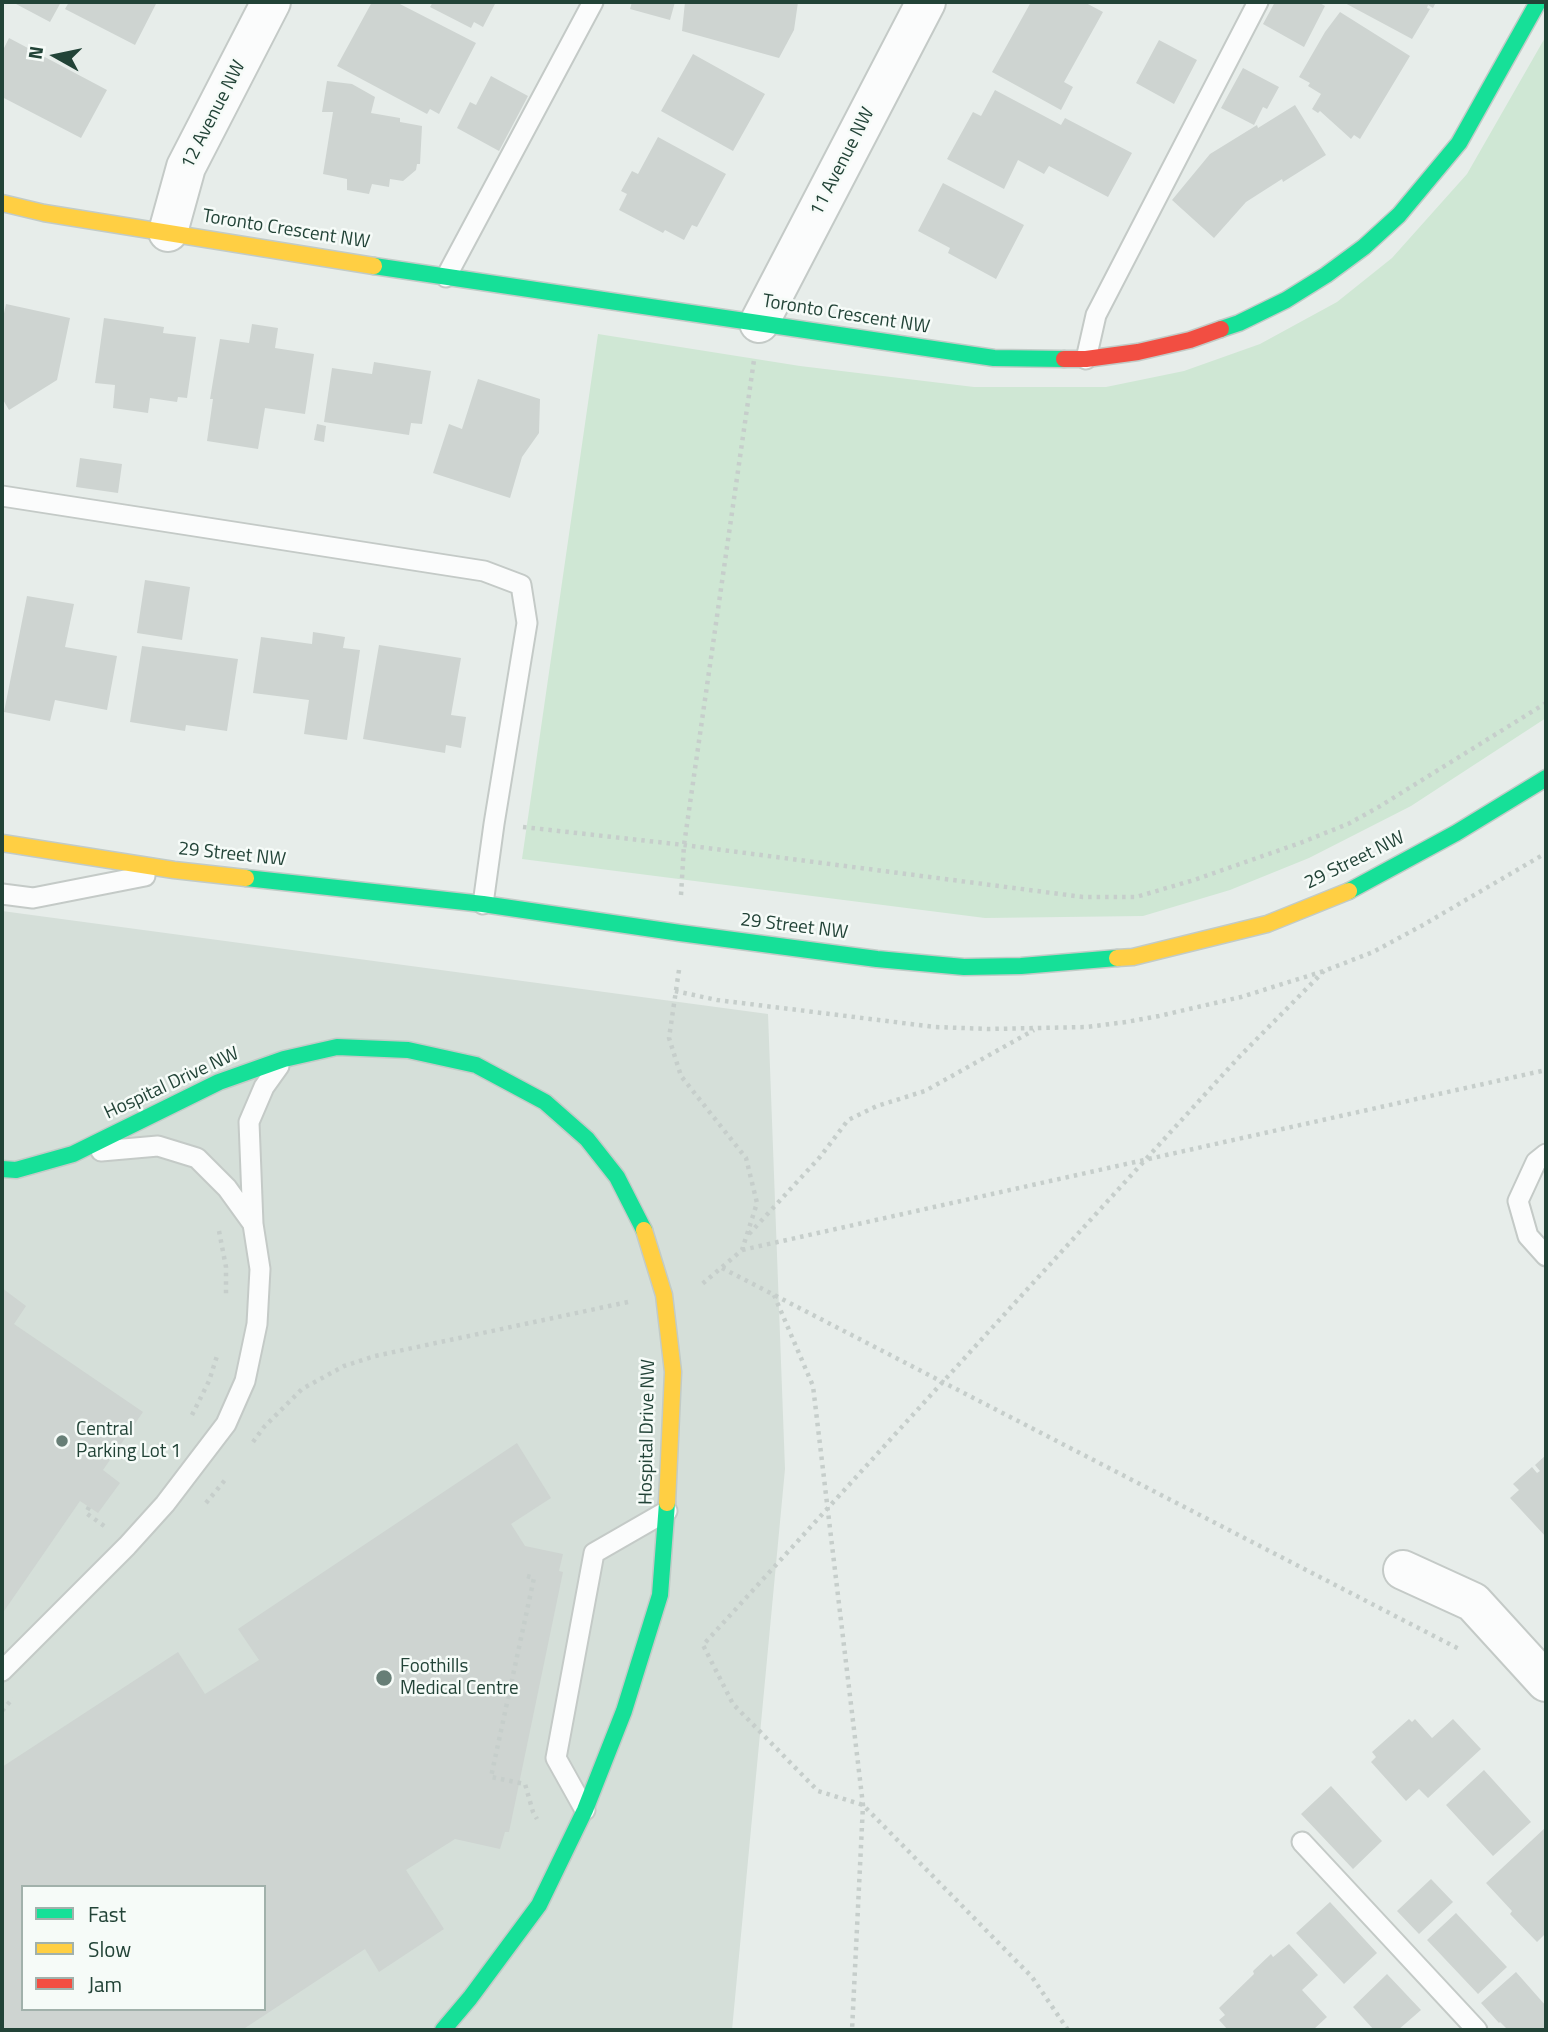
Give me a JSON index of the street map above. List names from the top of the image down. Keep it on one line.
{"streets":{"street":["12 Avenue NW","11 Avenue NW","Toronto Crescent NW","29 Street NW","Hospital Drive NW"]},"crossings":[["12 Avenue NW","Toronto Crescent NW"],["11 Avenue NW","Toronto Crescent NW"]],"places":["Central Parking Lot 1","Foothills Medical Centre"],"legend":["Fast","Slow","Jam"],"north":"left"}
